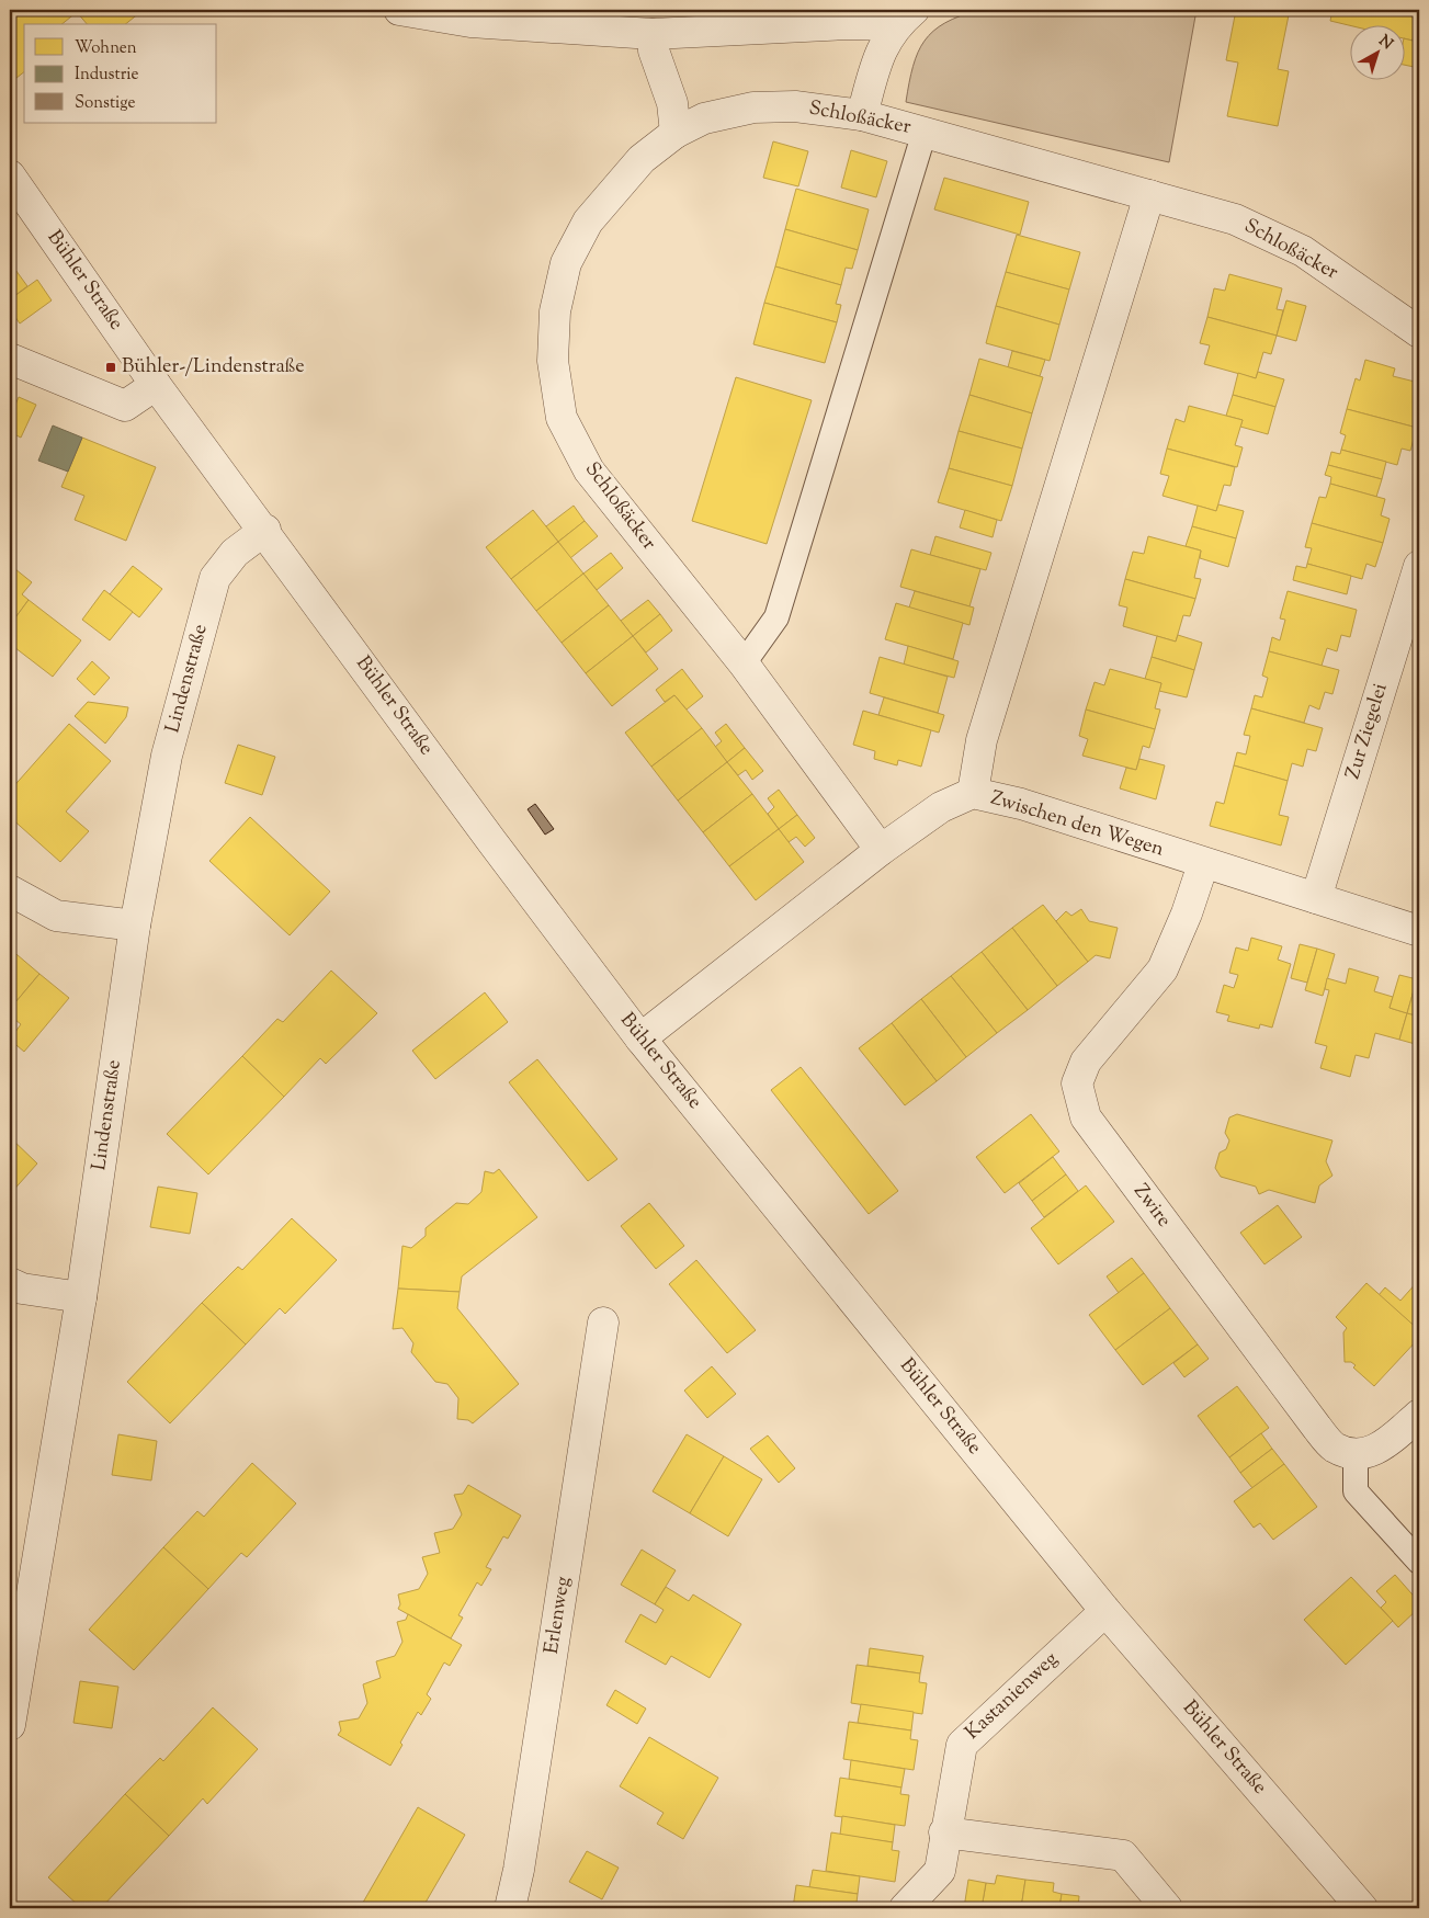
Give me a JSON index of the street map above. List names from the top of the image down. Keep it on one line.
{"streets":{"street":["Schloßäcker","Bühler Straße","Lindenstraße","Zur Ziegelei","Zwischen den Wegen","Zwire","Erlenweg","Kastanienweg"]},"crossings":[["Schloßäcker","Zwischen den Wegen"],["Bühler Straße","Lindenstraße"],["Bühler Straße","Zwischen den Wegen"],["Bühler Straße","Kastanienweg"],["Zur Ziegelei","Zwischen den Wegen"],["Zwischen den Wegen","Zwire"]],"places":{"transit":["Bühler-/Lindenstraße"]},"legend":["Wohnen","Industrie","Sonstige"],"north":"top right"}
